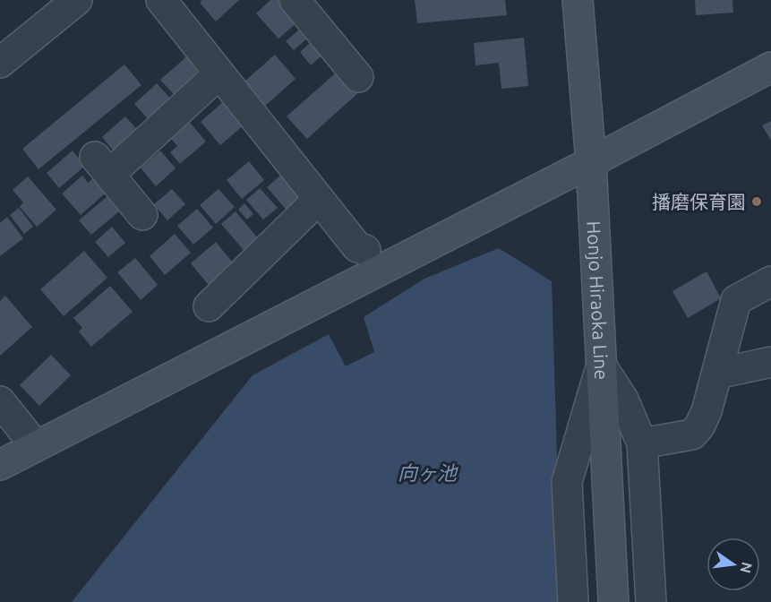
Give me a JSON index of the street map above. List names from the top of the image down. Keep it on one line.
{"streets":{"street":["Honjo Hiraoka Line"]},"water":["向ヶ池"],"places":["播磨保育園"],"north":"right"}
